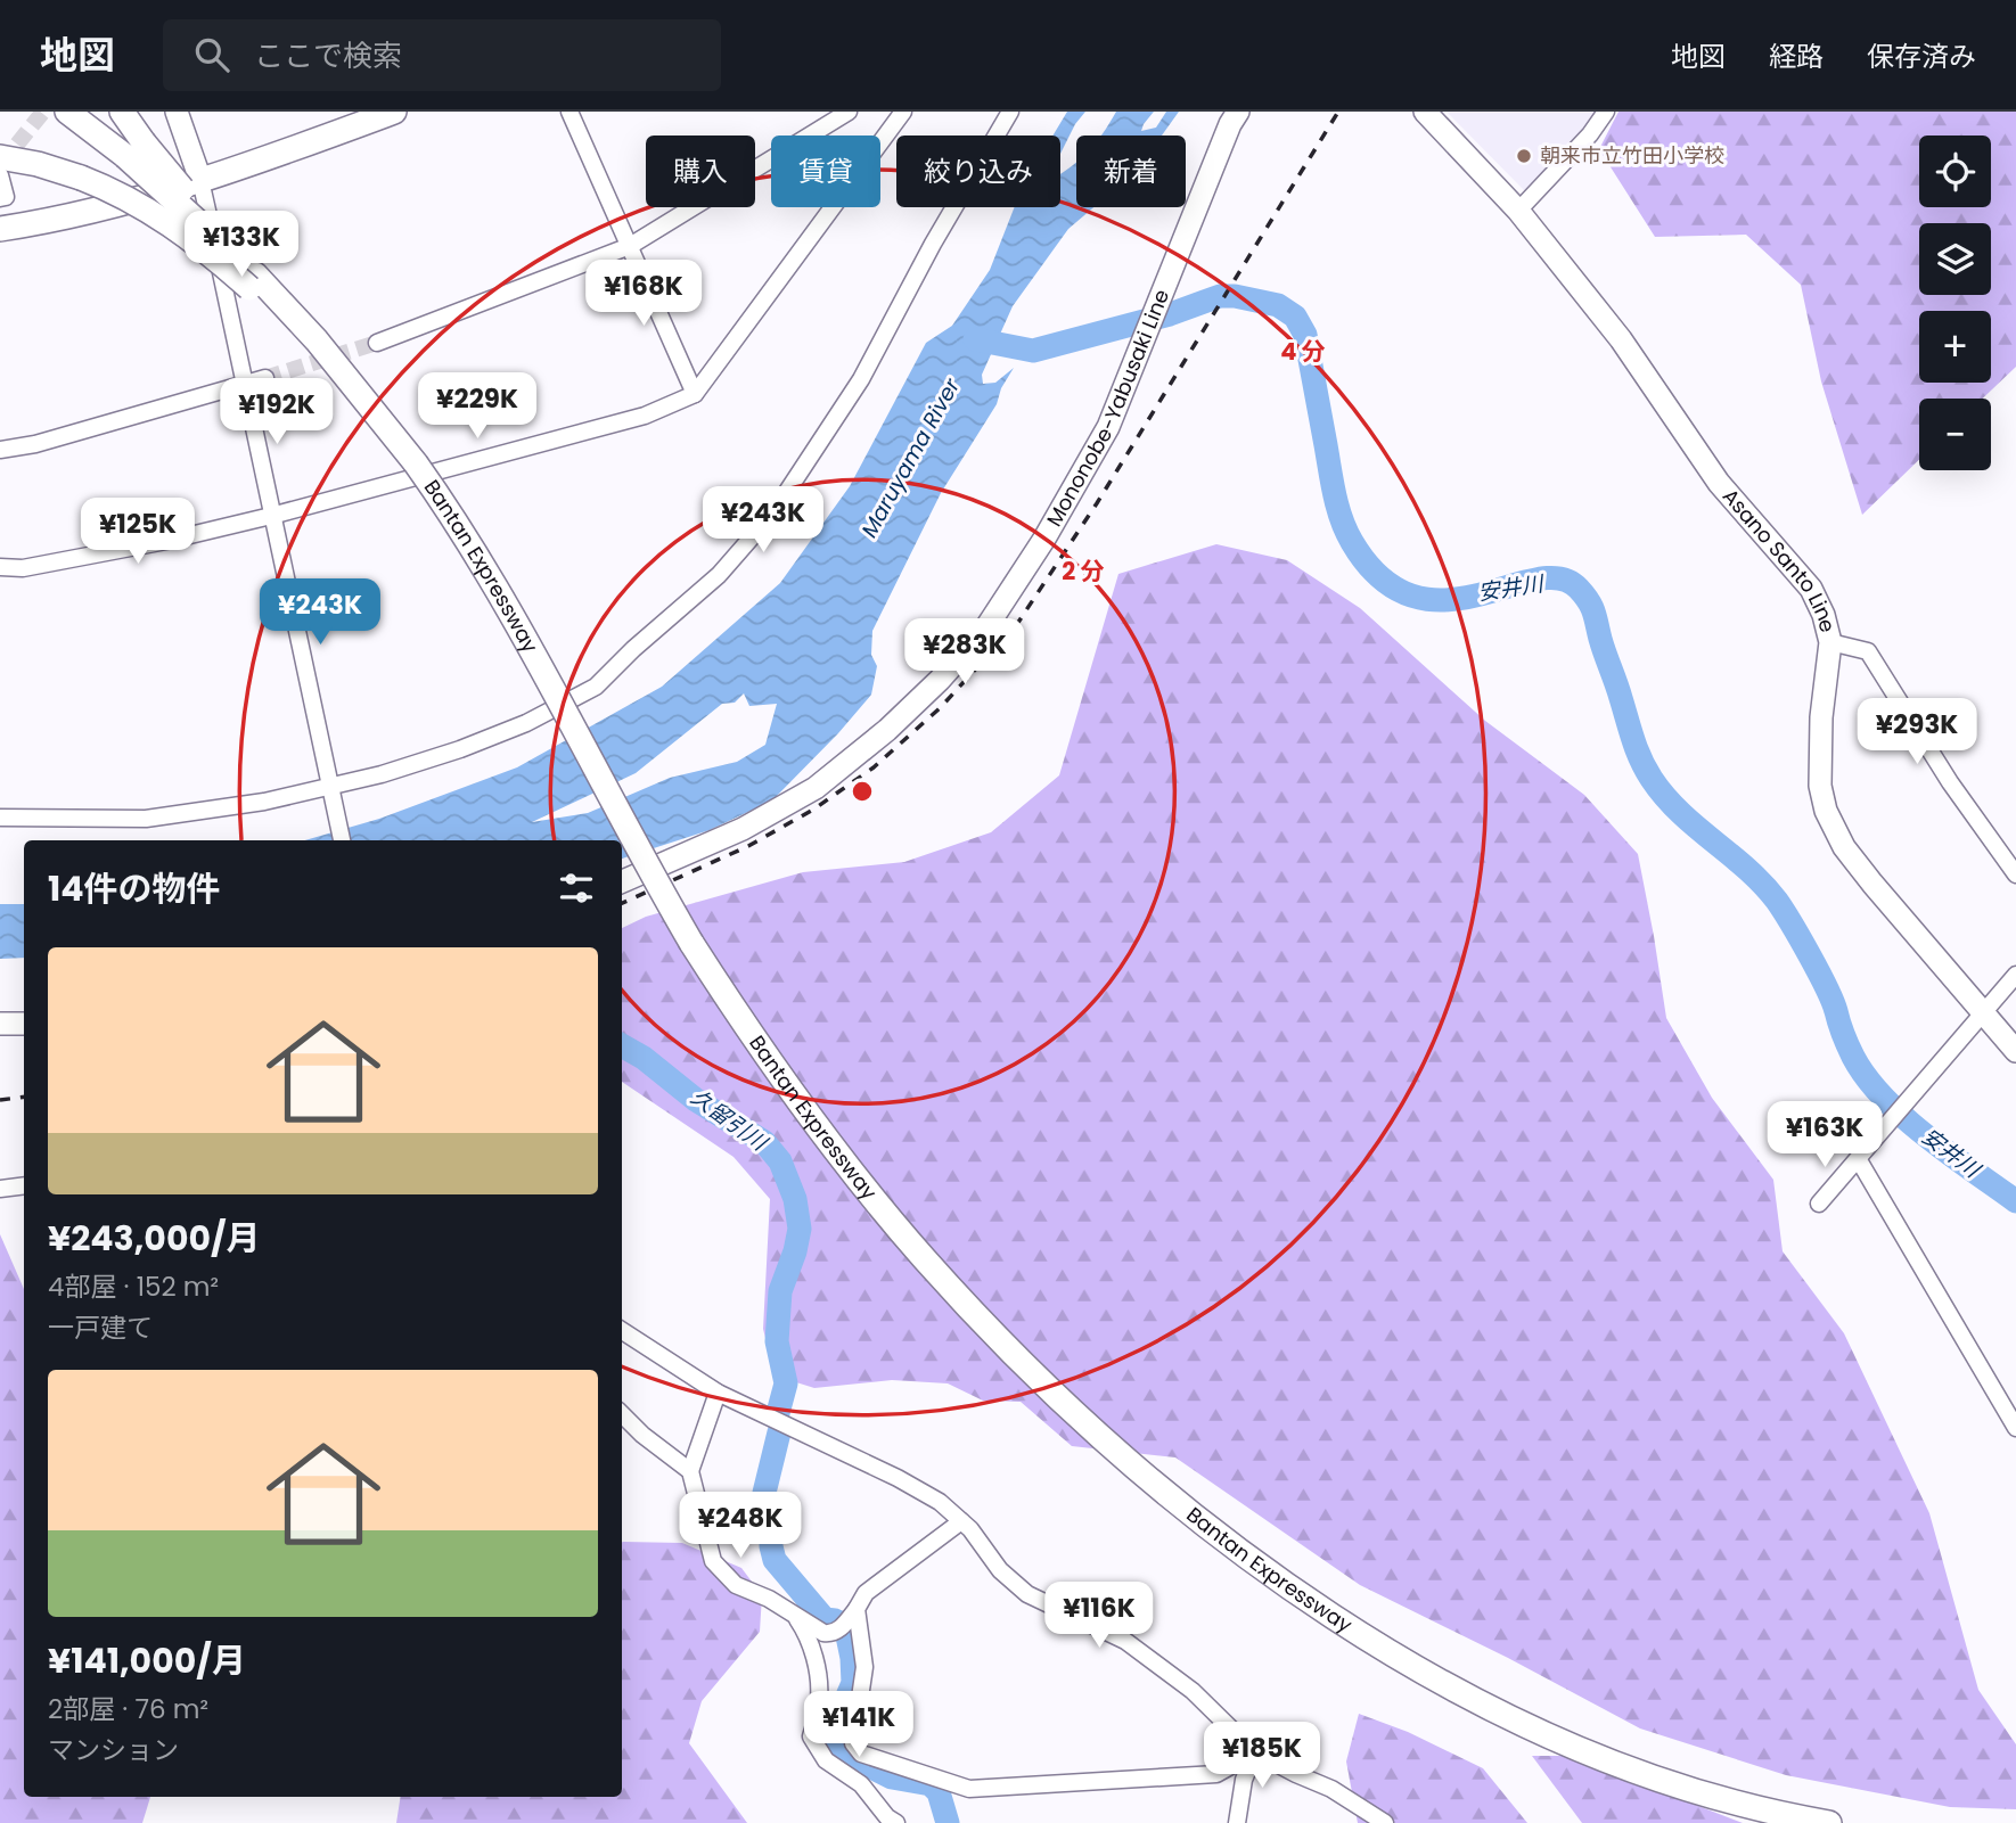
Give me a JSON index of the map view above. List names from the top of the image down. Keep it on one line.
{"streets":{"highway":["Bantan Expressway"],"main road":["Mononobe-Yabusaki Line","Asano Santo Line"]},"water":["Maruyama River","安井川","久留引川"],"places":["朝来市立竹田小学校"],"page":{"header":"地図","search":"ここで検索","nav":["地図","経路","保存済み"],"map_buttons":["+","−"],"chip":["購入","賃貸","絞り込み","新着"],"price":["¥133K","¥168K","¥229K","¥192K","¥243K","¥125K","¥243K","¥283K","¥293K","¥163K","¥248K","¥116K","¥141K","¥185K"],"heading":"14件の物件","list":[{"name":"¥243,000/月","note":"4部屋 · 152 m² · 一戸建て"},{"name":"¥141,000/月","note":"2部屋 · 76 m² · マンション"}]},"rings":["4 分","2 分"]}
